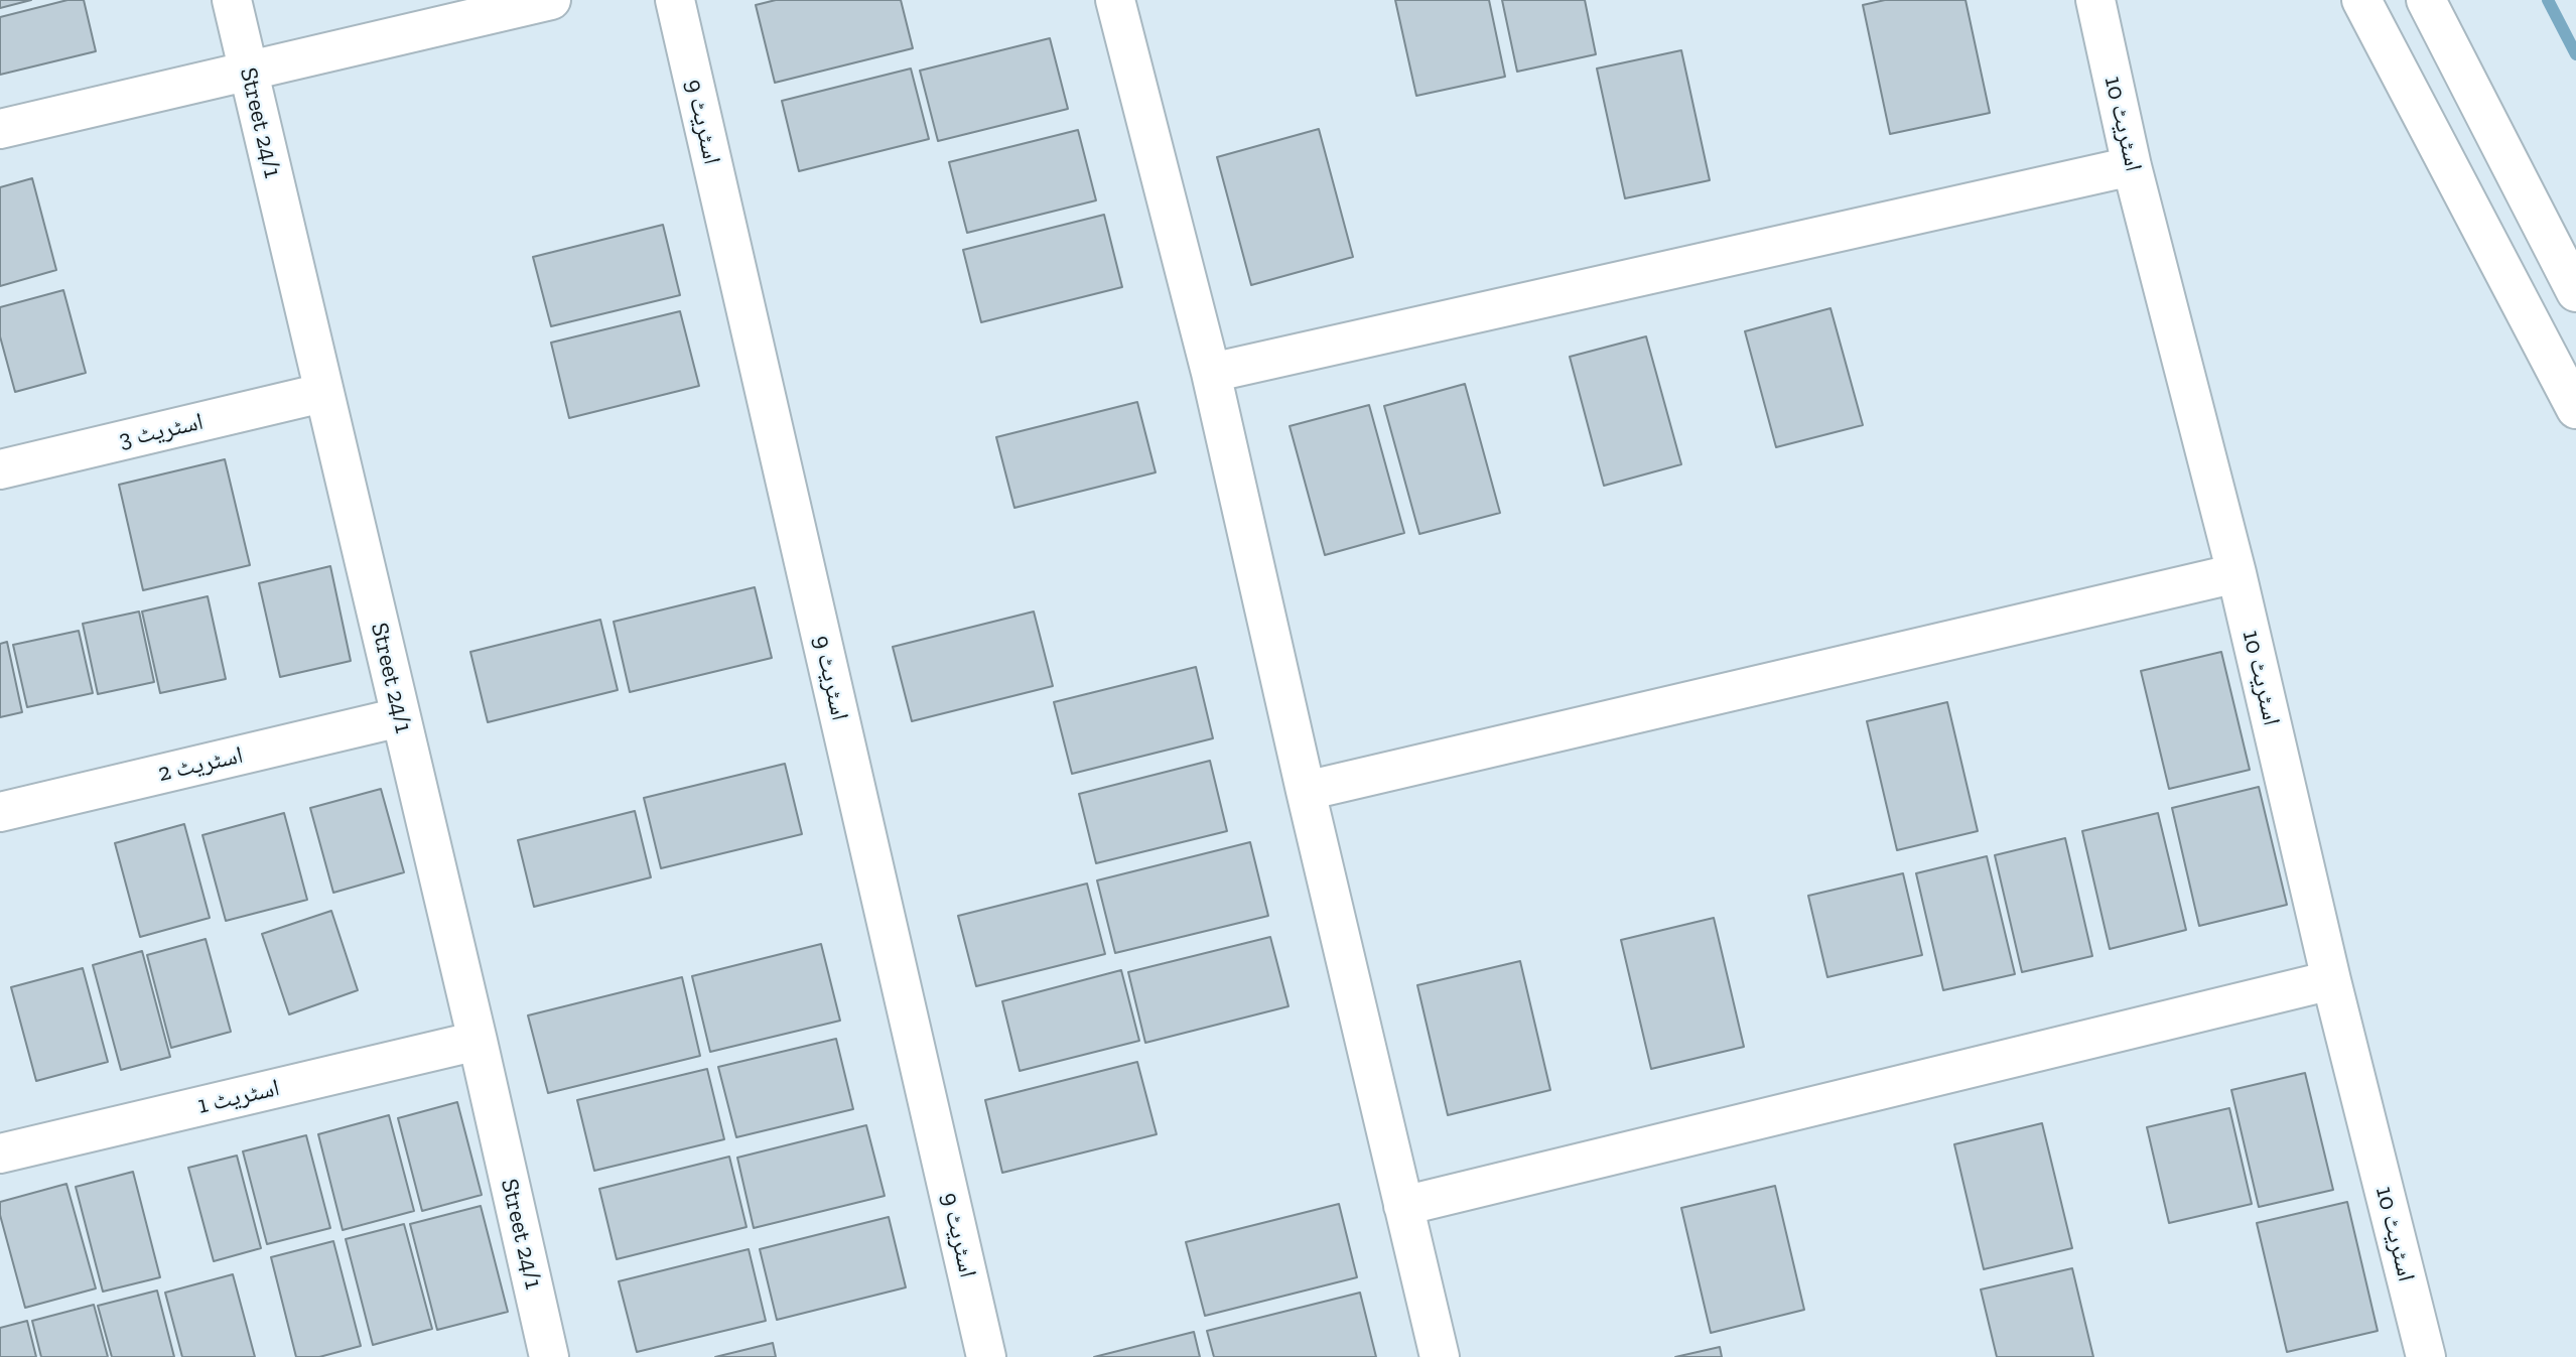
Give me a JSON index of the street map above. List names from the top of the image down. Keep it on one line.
{"streets":{"street":["اسٹریٹ 9","Street 24/1","اسٹریٹ 10","اسٹریٹ 3","اسٹریٹ 2","اسٹریٹ 1"]},"crossings":[["Street 24/1","اسٹریٹ 3"],["Street 24/1","اسٹریٹ 2"],["Street 24/1","اسٹریٹ 1"]]}
